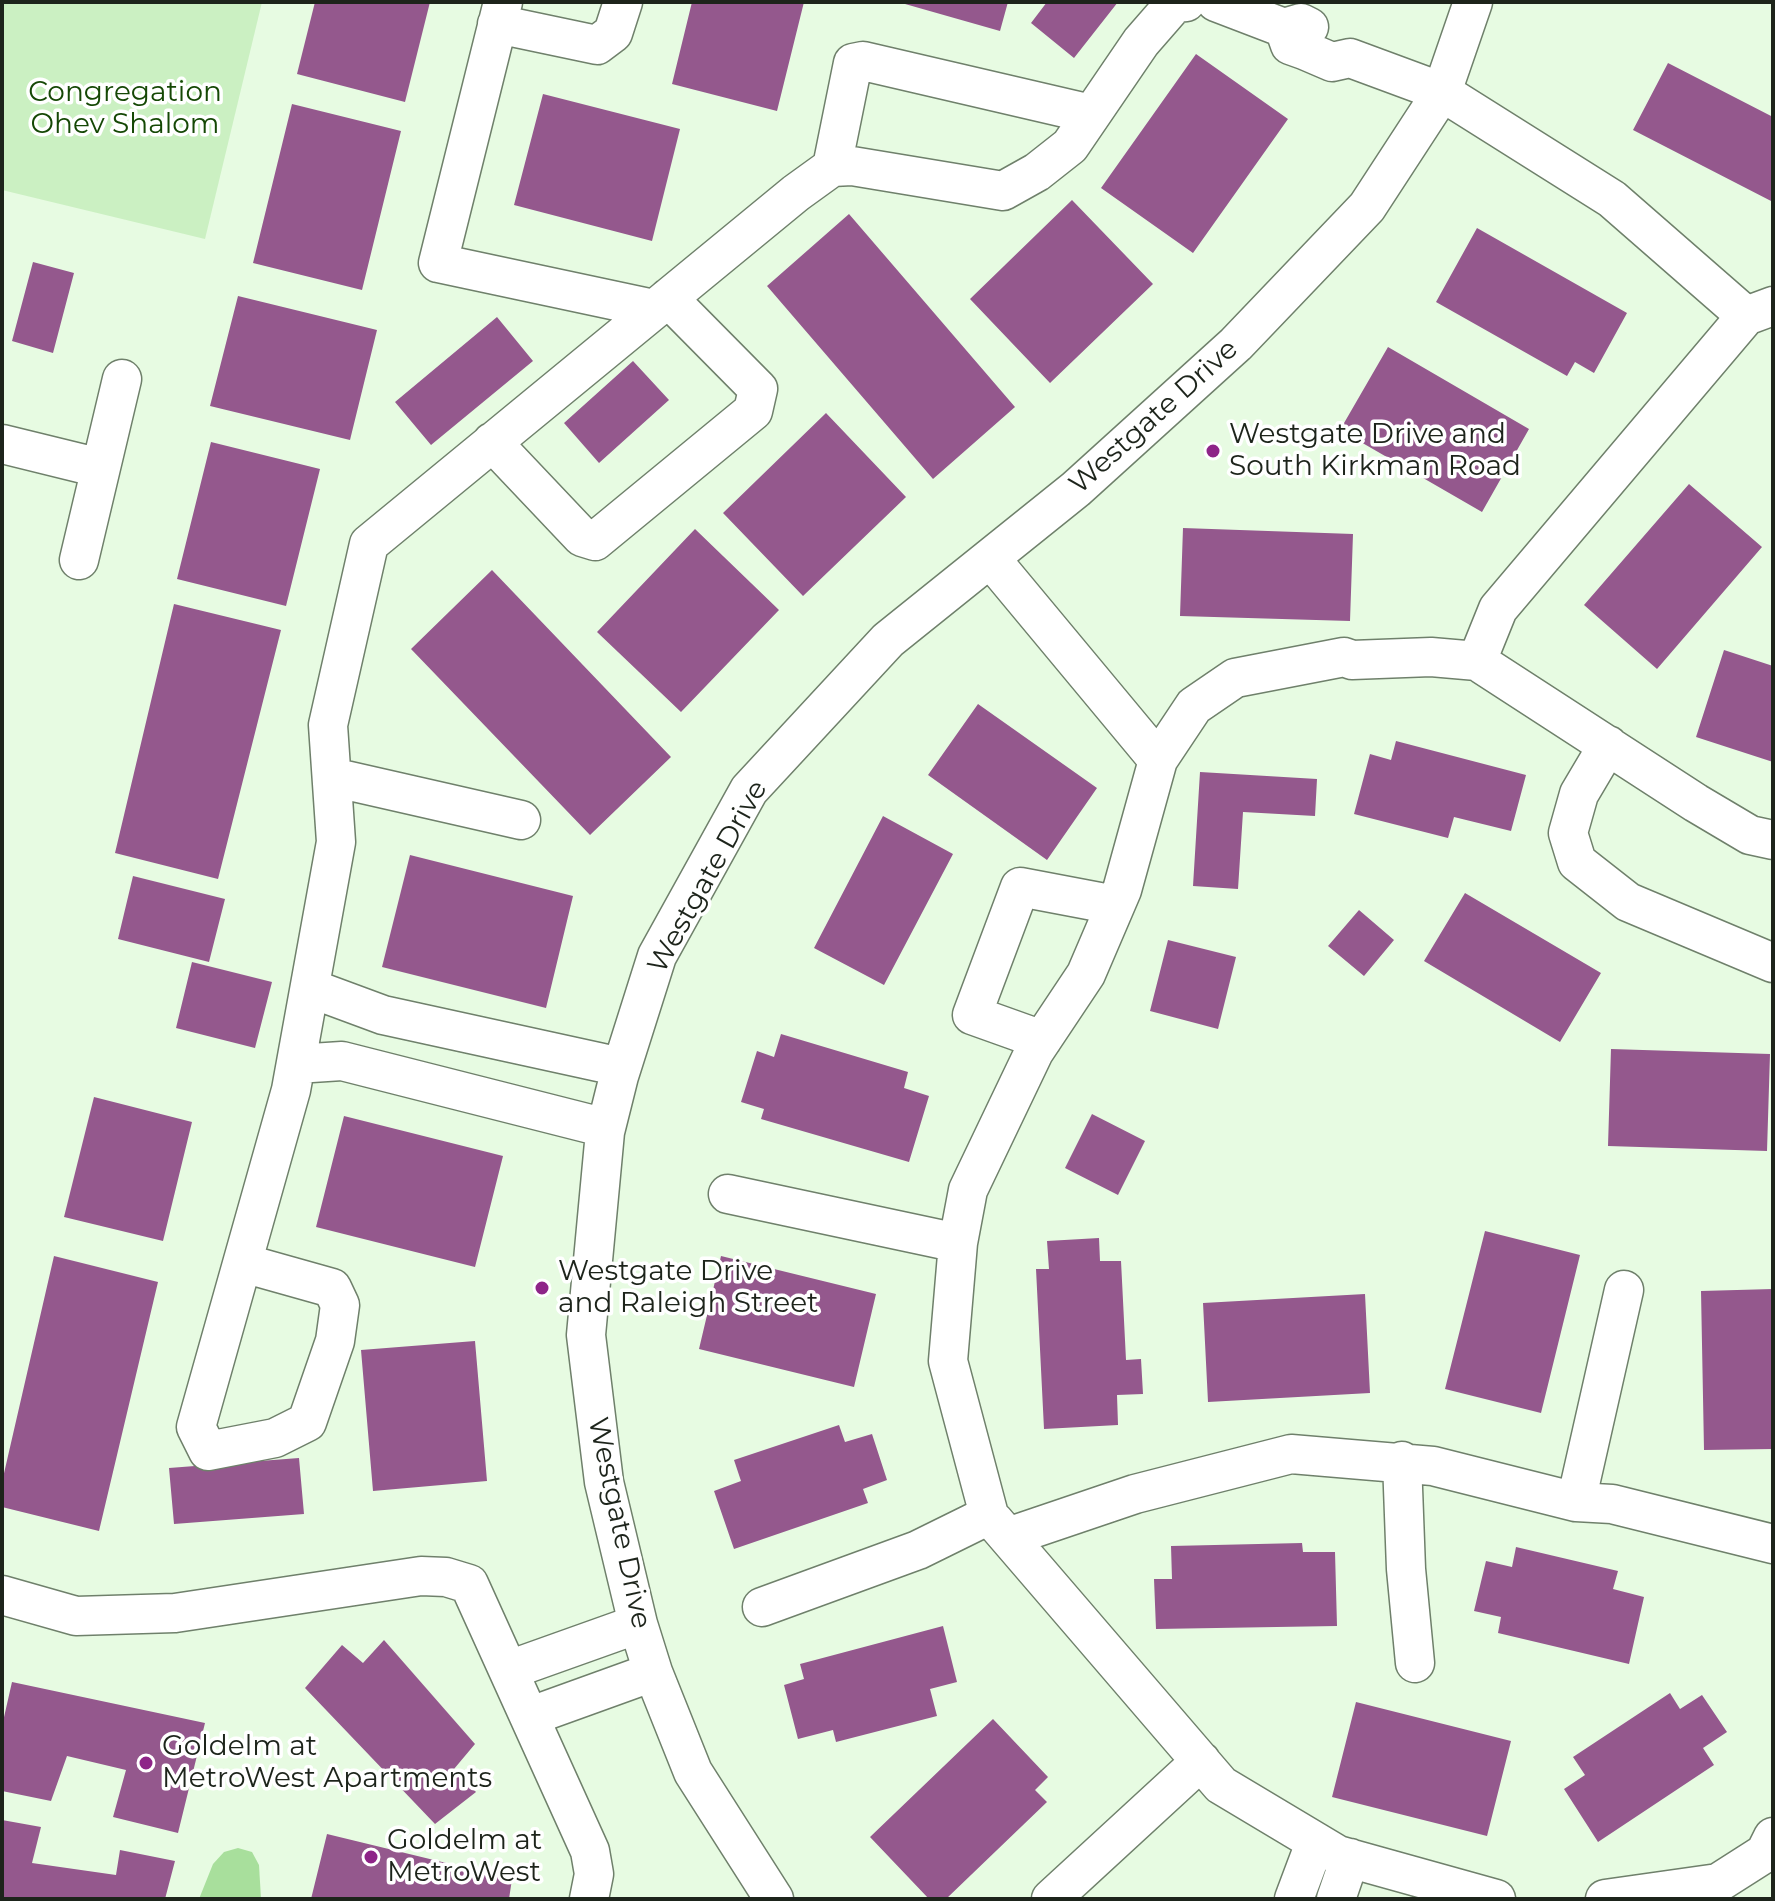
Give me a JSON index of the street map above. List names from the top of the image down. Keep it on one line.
{"streets":{"street":["Westgate Drive"]},"parks":["Congregation Ohev Shalom"],"places":["Westgate Drive and South Kirkman Road","Westgate Drive and Raleigh Street","Goldelm at MetroWest Apartments","Goldelm at MetroWest"]}
